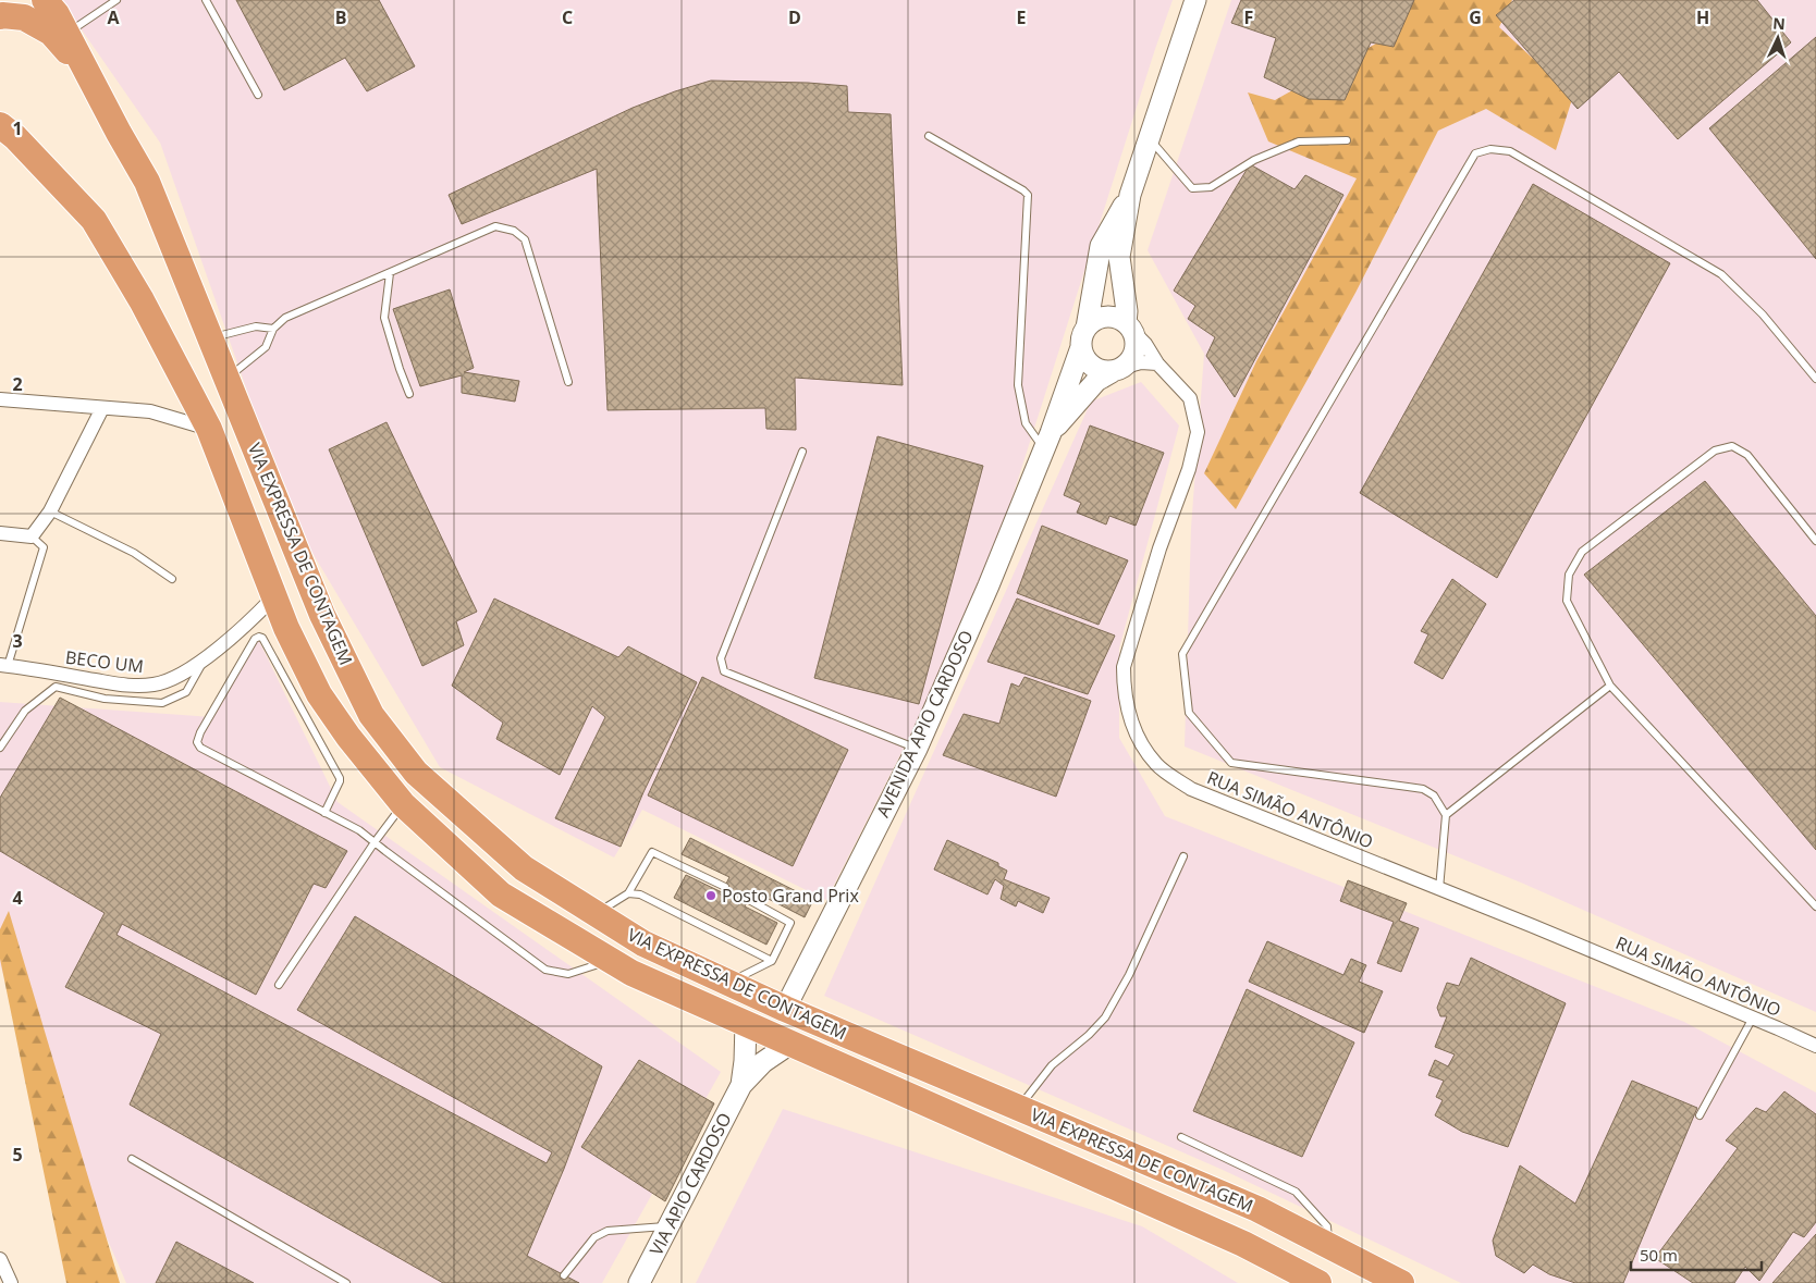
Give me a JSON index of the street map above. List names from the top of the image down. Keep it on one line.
{"streets":{"highway":["VIA EXPRESSA DE CONTAGEM"],"street":["BECO UM","AVENIDA APIO CARDOSO","RUA SIMÃO ANTÔNIO","VIA APIO CARDOSO"]},"crossings":[["VIA EXPRESSA DE CONTAGEM","BECO UM"],["VIA EXPRESSA DE CONTAGEM","AVENIDA APIO CARDOSO"],["VIA EXPRESSA DE CONTAGEM","VIA APIO CARDOSO"],["AVENIDA APIO CARDOSO","RUA SIMÃO ANTÔNIO"]],"places":["Posto Grand Prix"],"scale_bar":"50 m","north":"top","grid":{"columns":["A","B","C","D","E","F","G","H"],"rows":["1","2","3","4","5"]}}
